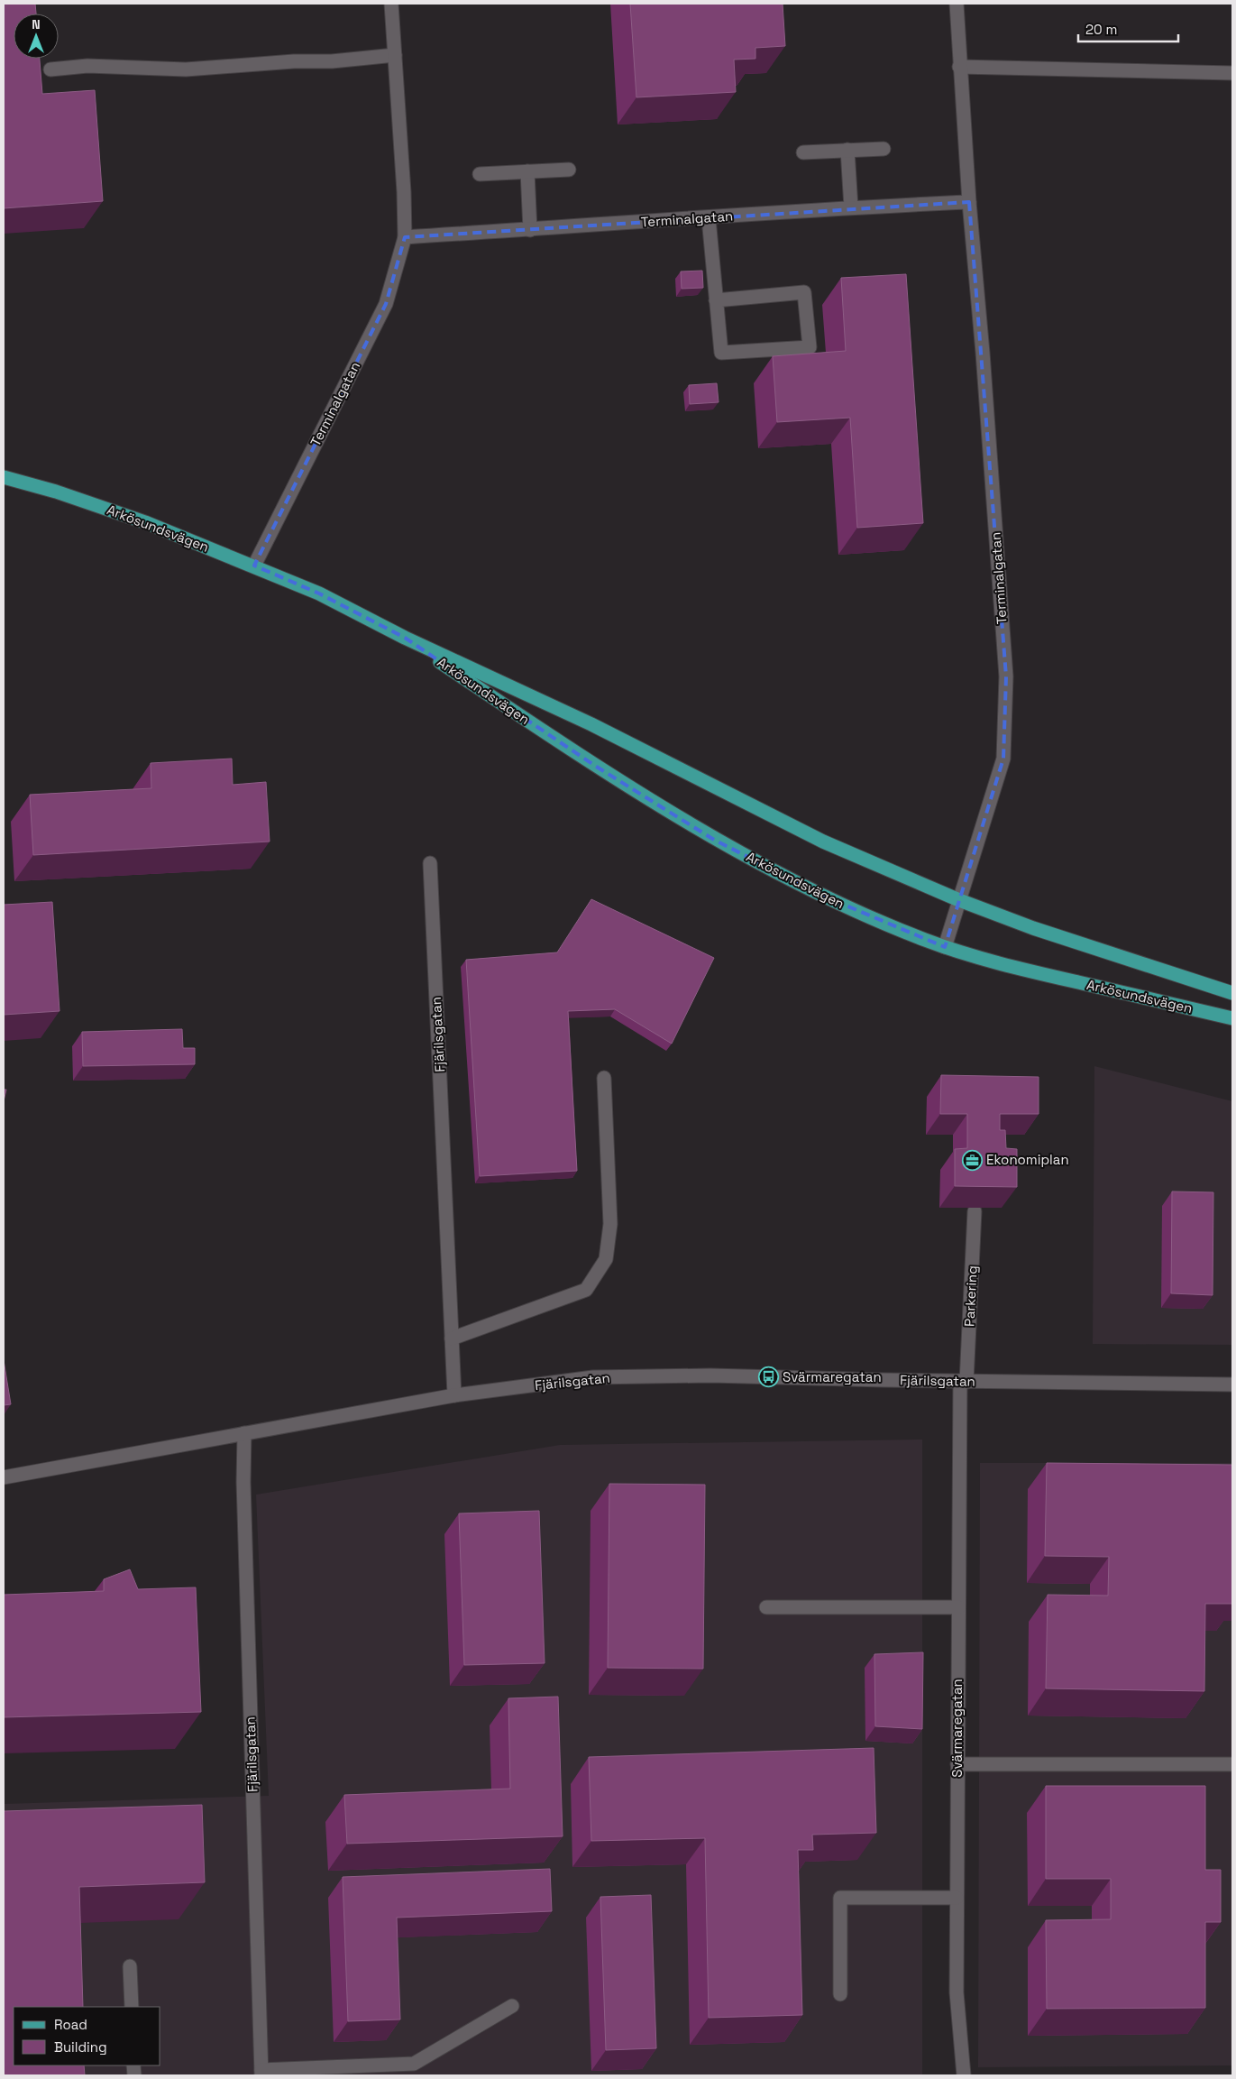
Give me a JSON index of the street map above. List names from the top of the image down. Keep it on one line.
{"streets":{"main road":["Arkösundsvägen"],"street":["Terminalgatan","Fjärilsgatan","Parkering","Svärmaregatan"]},"crossings":[["Terminalgatan","Arkösundsvägen"],["Fjärilsgatan","Parkering"],["Fjärilsgatan","Svärmaregatan"],["Parkering","Svärmaregatan"]],"places":{"office":["Ekonomiplan"],"bus stop":["Svärmaregatan"]},"legend":["Road","Building"],"scale_bar":"20 m","north":"top"}
